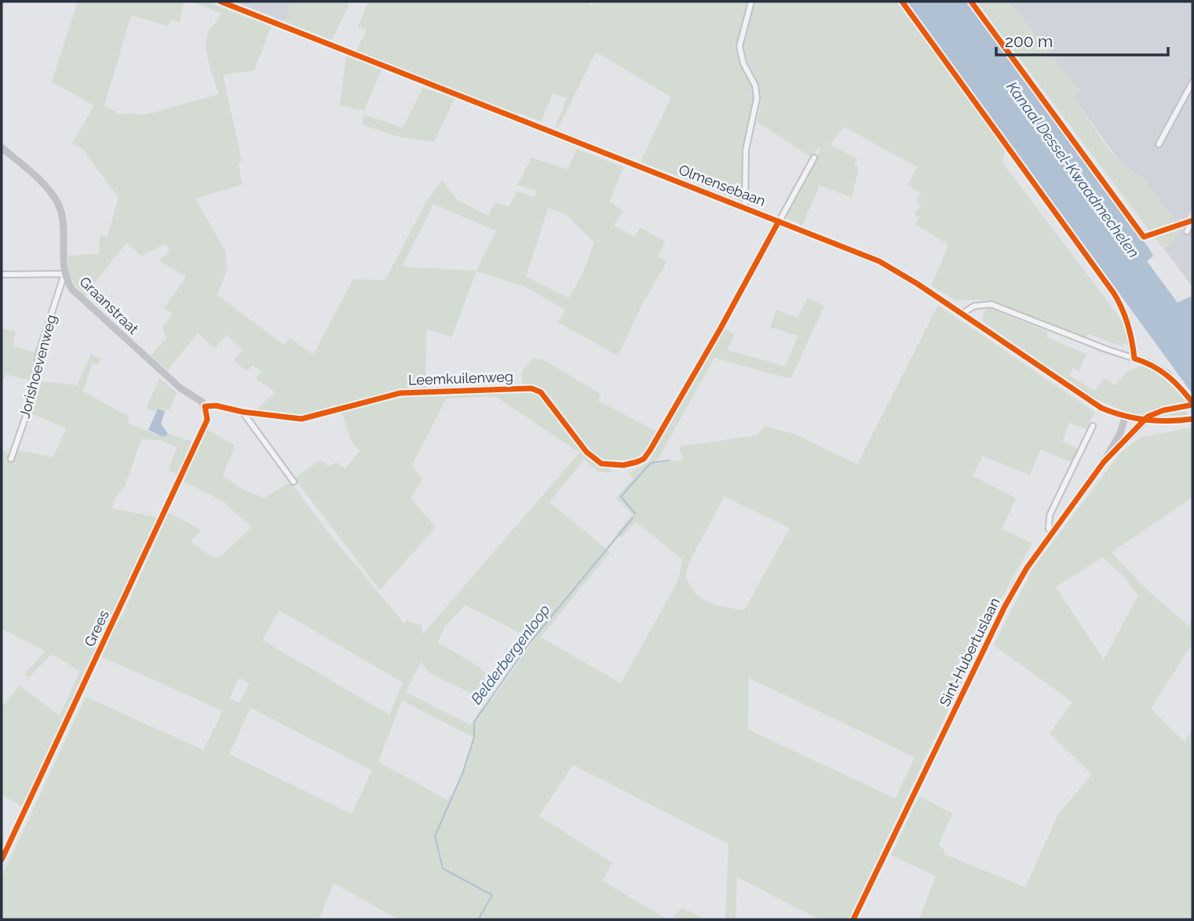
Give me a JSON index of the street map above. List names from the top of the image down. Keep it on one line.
{"streets":{"street":["Olmensebaan","Graanstraat","Jorishoevenweg","Leemkuilenweg","Grees","Sint-Hubertuslaan"]},"crossings":[["Olmensebaan","Leemkuilenweg"],["Olmensebaan","Sint-Hubertuslaan"],["Graanstraat","Jorishoevenweg"],["Graanstraat","Leemkuilenweg"],["Graanstraat","Grees"],["Leemkuilenweg","Grees"]],"water":["Kanaal Dessel-Kwaadmechelen","Belderbergenloop"],"scale_bar":"200 m"}
